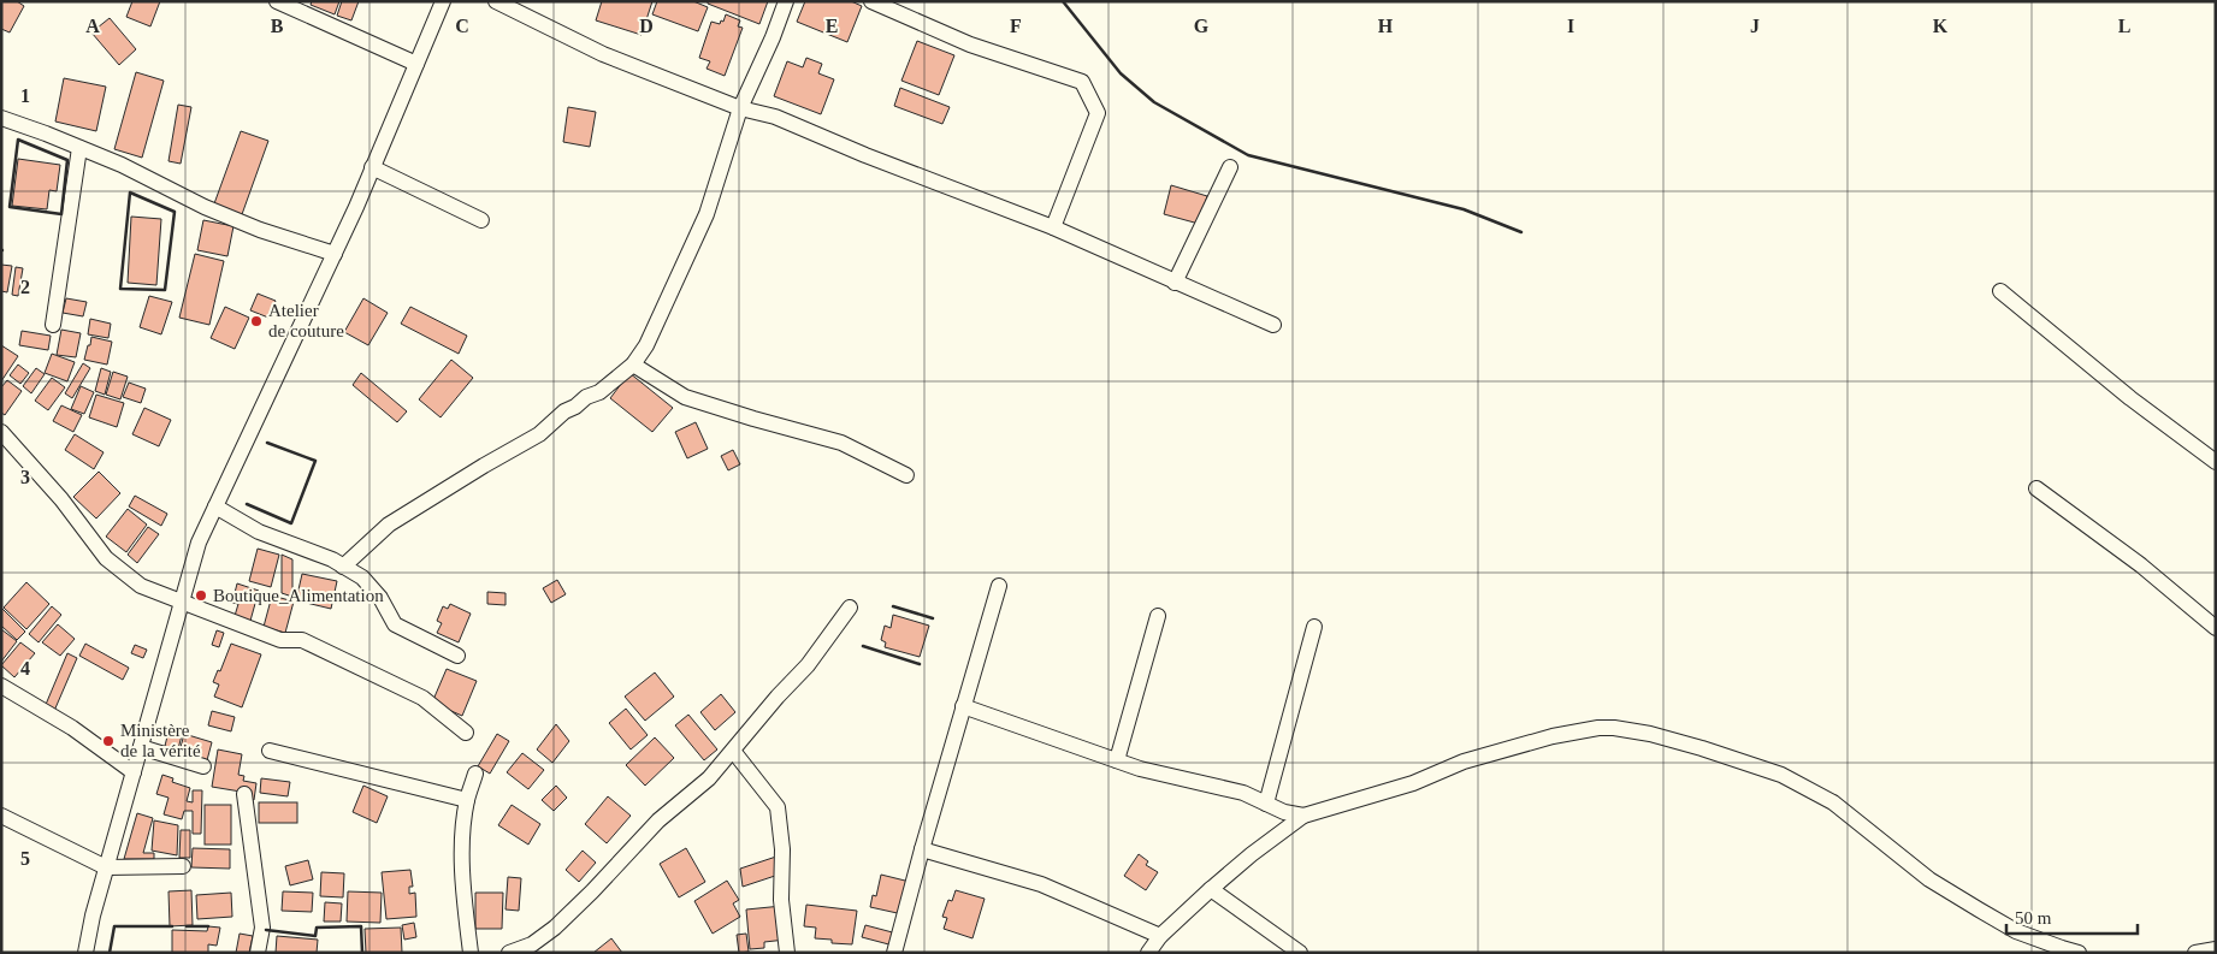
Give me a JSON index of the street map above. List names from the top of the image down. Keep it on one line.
{"places":["Atelier de couture","Boutique_Alimentation","Ministère de la vérité"],"scale_bar":"50 m","grid":{"columns":["A","B","C","D","E","F","G","H","I","J","K","L"],"rows":["1","2","3","4","5"]}}
